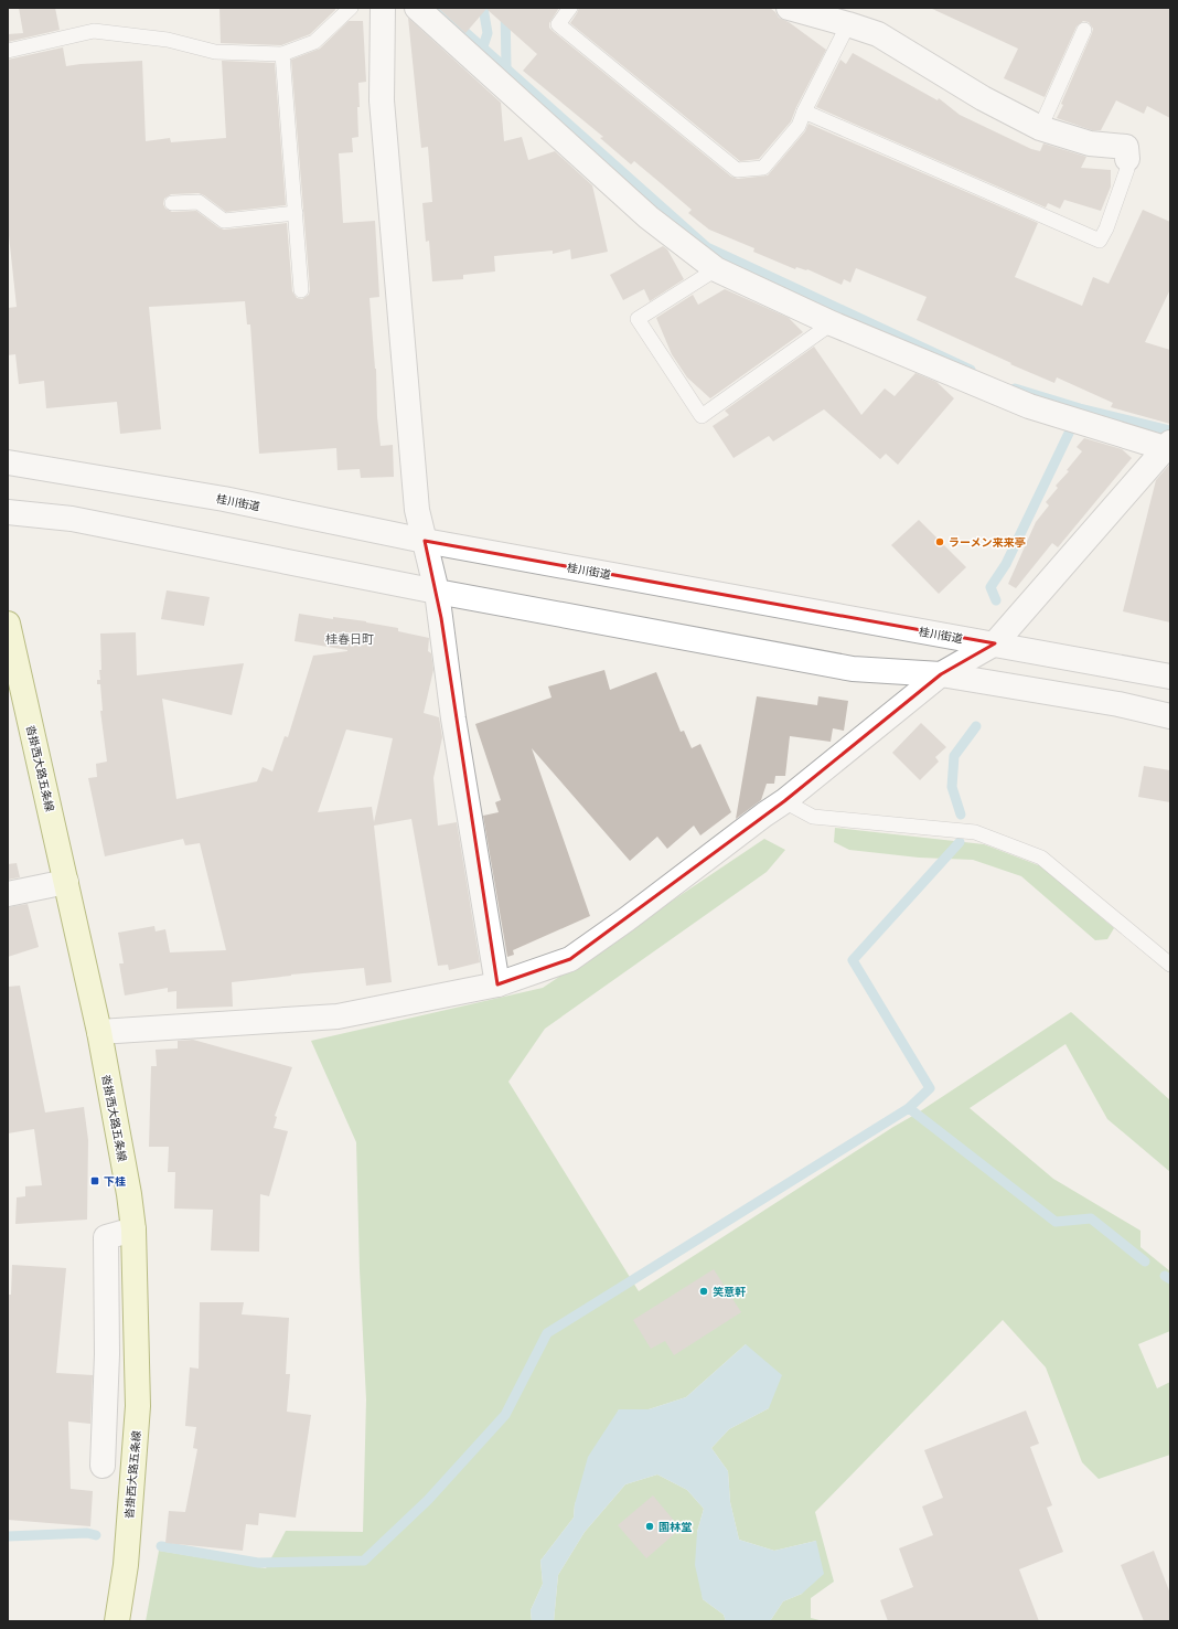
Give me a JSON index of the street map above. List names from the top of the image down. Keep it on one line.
{"streets":{"main road":["沓掛西大路五条線"],"street":["桂川街道"]},"districts":["桂春日町"],"places":{"other":["ラーメン来来亭","笑意軒","園林堂"],"transit":["下桂"]}}
